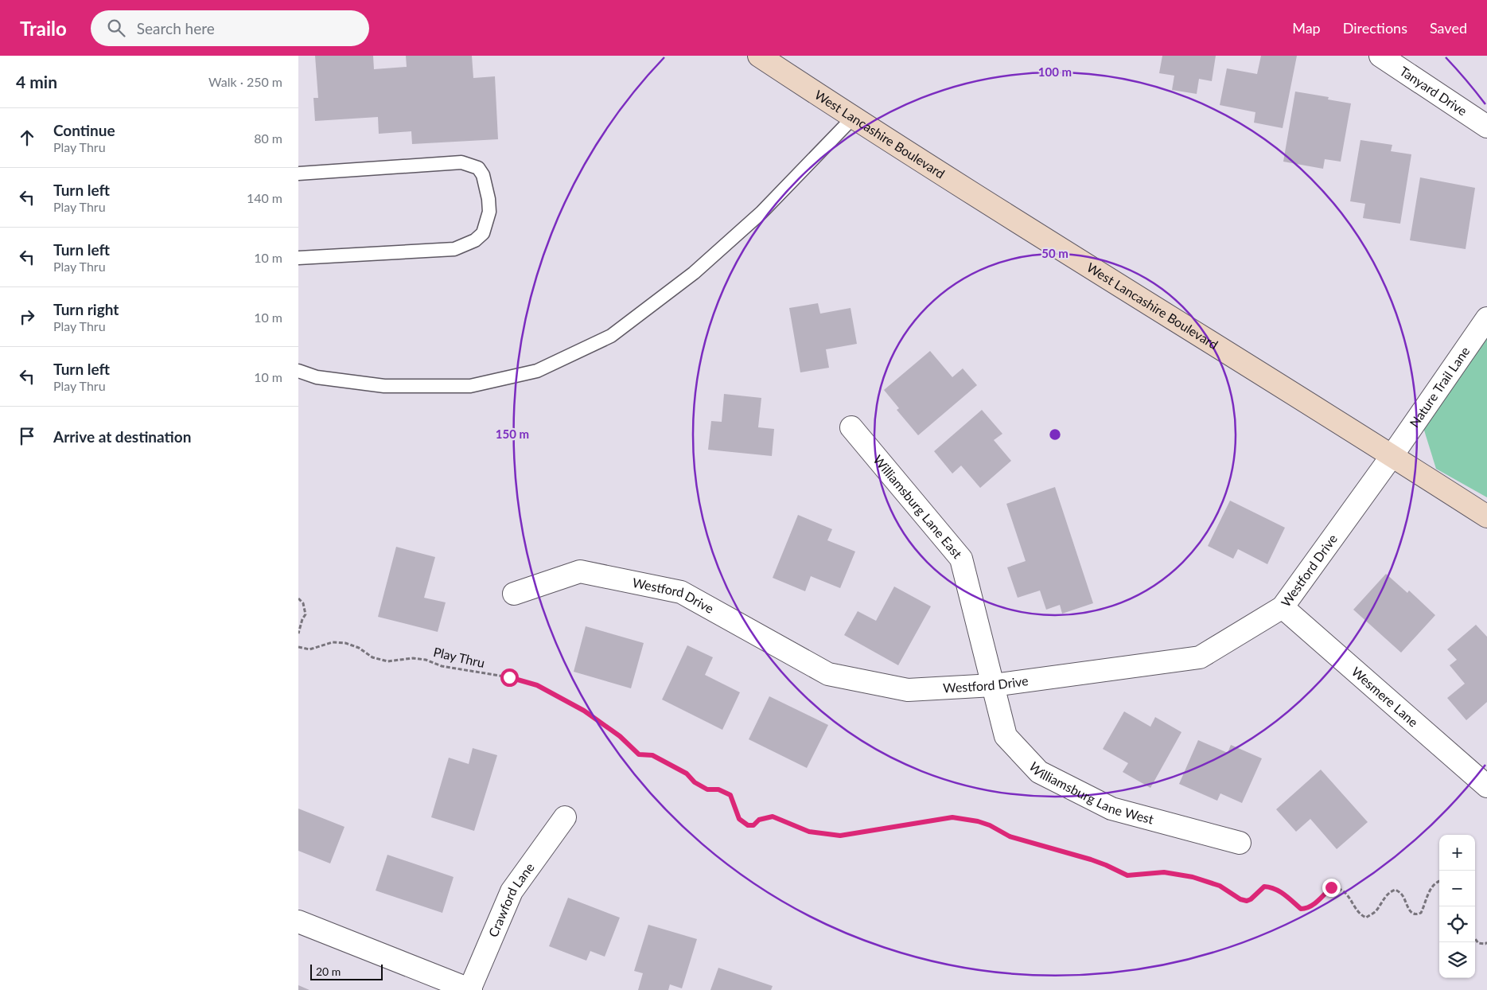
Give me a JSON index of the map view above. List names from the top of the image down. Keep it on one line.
{"streets":{"main road":["West Lancashire Boulevard"],"street":["Tanyard Drive","Nature Trail Lane","Williamsburg Lane East","Westford Drive","Wesmere Lane","Williamsburg Lane West","Crawford Lane"],"path":["Play Thru"]},"crossings":[["West Lancashire Boulevard","Nature Trail Lane"],["West Lancashire Boulevard","Westford Drive"],["Nature Trail Lane","Westford Drive"],["Williamsburg Lane East","Westford Drive"],["Williamsburg Lane East","Williamsburg Lane West"],["Westford Drive","Wesmere Lane"],["Westford Drive","Williamsburg Lane West"]],"scale_bar":"20 m","page":{"header":"Trailo","search":"Search here","nav":["Map","Directions","Saved"],"heading":["4 min","Walk · 250 m"],"list":[["Continue","Play Thru","80 m"],["Turn left","Play Thru","140 m"],["Turn left","Play Thru","10 m"],["Turn right","Play Thru","10 m"],["Turn left","Play Thru","10 m"],"Arrive at destination"],"map_buttons":["+","−"],"scale":"20 m"},"rings":["100 m","50 m","150 m"]}
